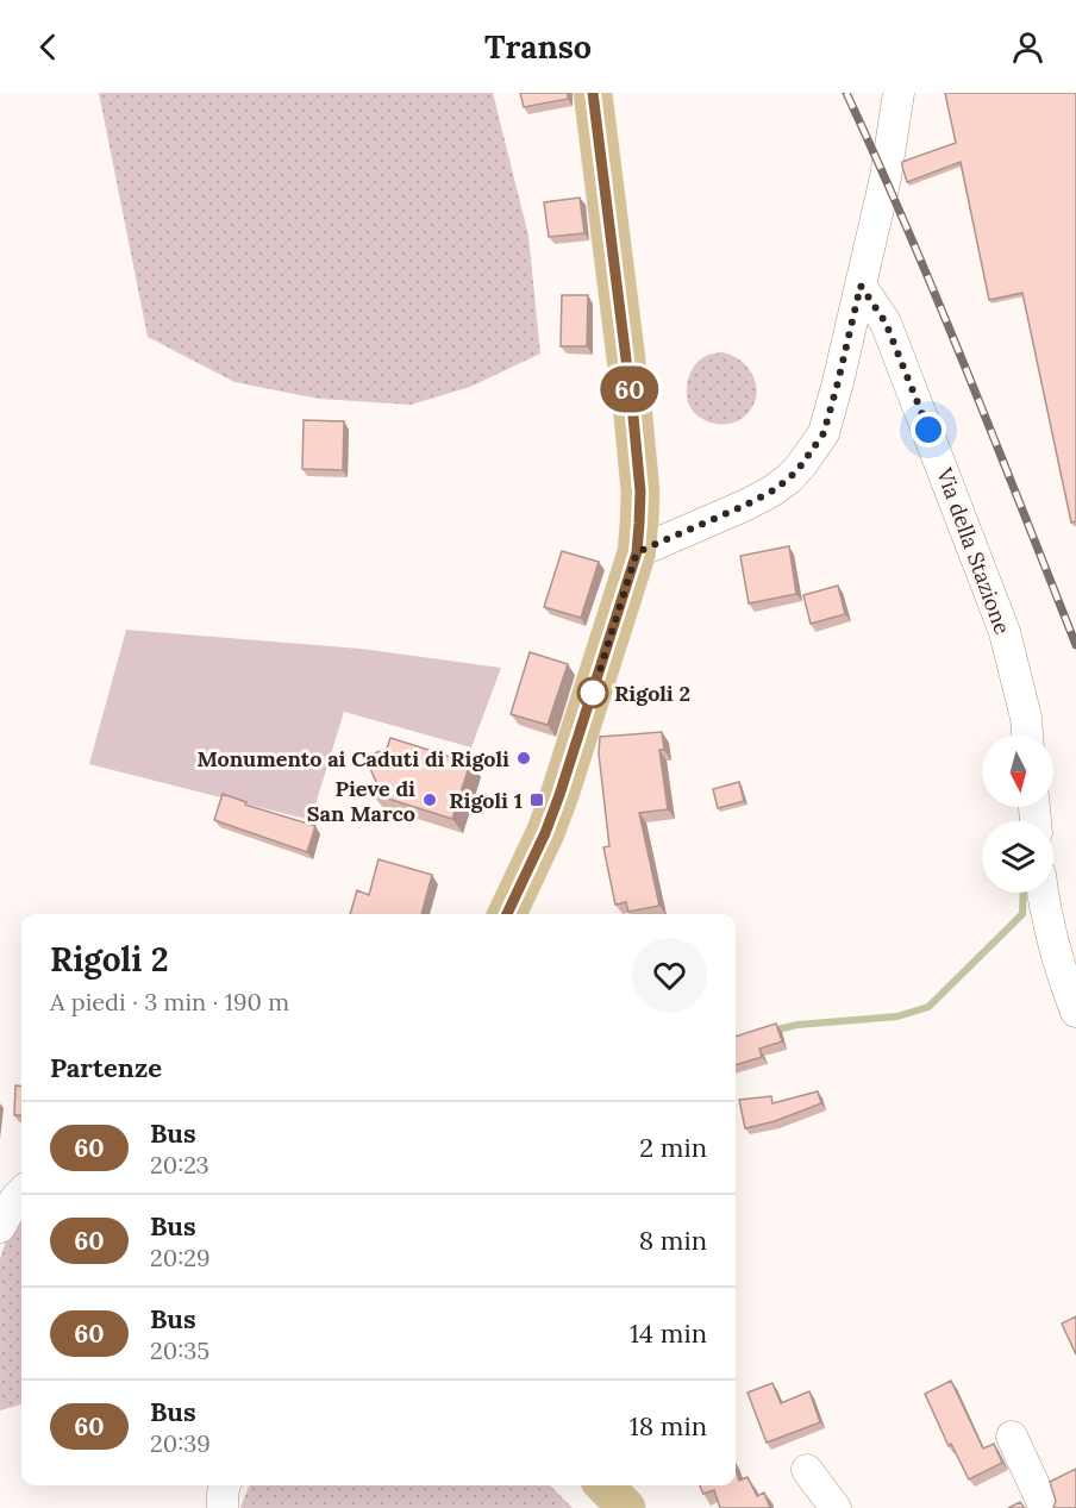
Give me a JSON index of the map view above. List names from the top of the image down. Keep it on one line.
{"streets":{"street":["Via della Stazione"]},"places":{"other":["Rigoli 2","Monumento ai Caduti di Rigoli","Pieve di San Marco"],"transit":["Rigoli 1"]},"lines":["bus line 60"],"north":"bottom","page":{"header":"Transo","on_map":"60","heading":[["Rigoli 2","A piedi · 3 min · 190 m"],"Partenze"],"list":[{"mark":"60","name":"Bus","note":"20:23","value":"2 min"},{"mark":"60","name":"Bus","note":"20:29","value":"8 min"},{"mark":"60","name":"Bus","note":"20:35","value":"14 min"},{"mark":"60","name":"Bus","note":"20:39","value":"18 min"}]}}
